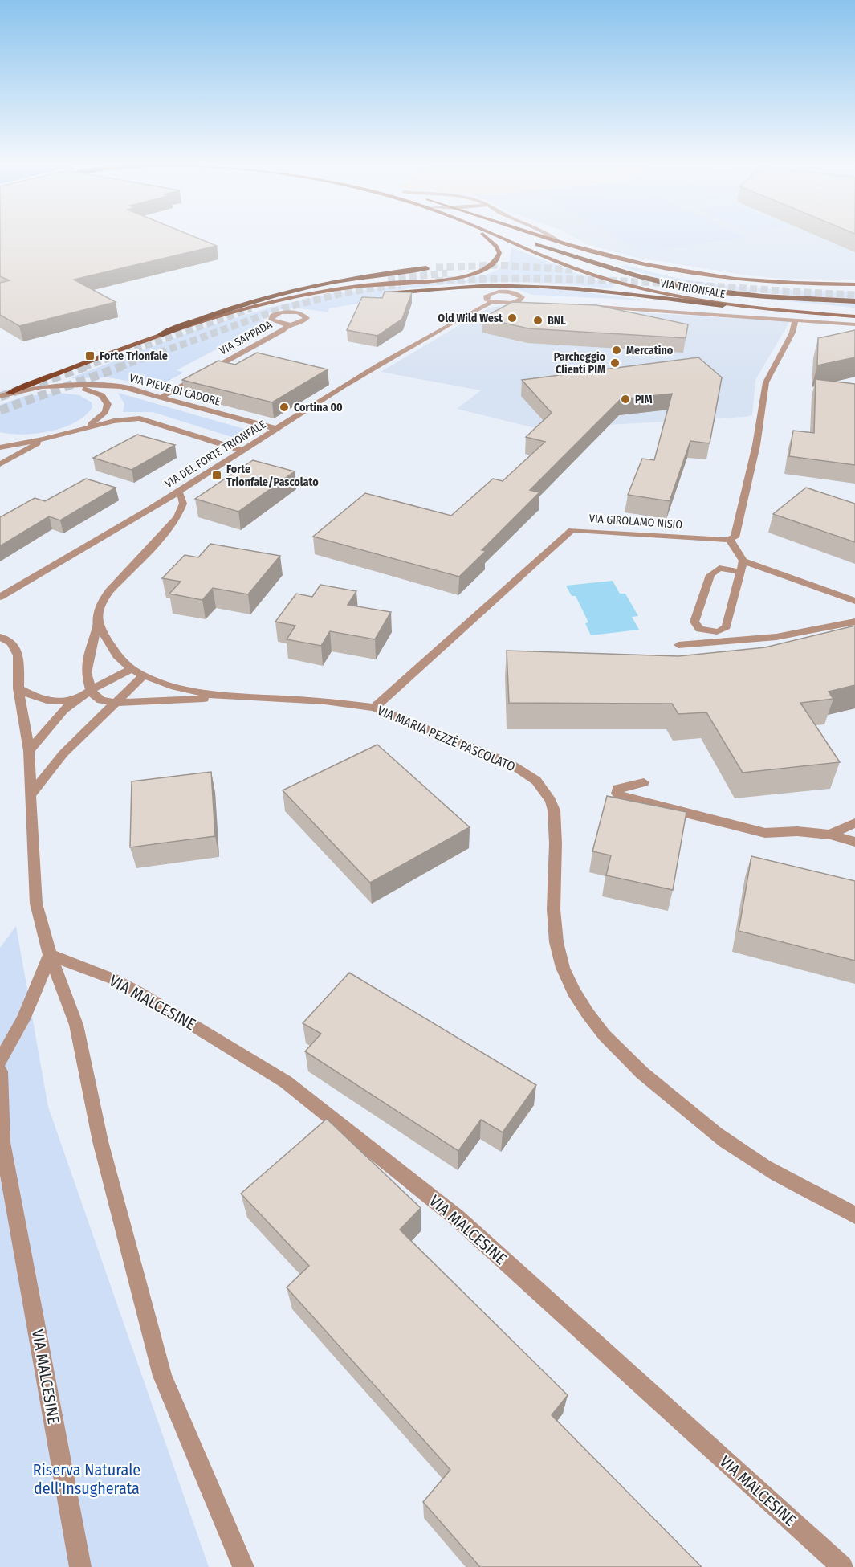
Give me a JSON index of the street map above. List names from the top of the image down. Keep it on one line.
{"streets":{"main road":["VIA TRIONFALE"],"street":["VIA SAPPADA","VIA PIEVE DI CADORE","VIA DEL FORTE TRIONFALE","VIA GIROLAMO NISIO","VIA MARIA PEZZÈ PASCOLATO","VIA MALCESINE"]},"crossings":[["VIA SAPPADA","VIA PIEVE DI CADORE"],["VIA PIEVE DI CADORE","VIA DEL FORTE TRIONFALE"],["VIA GIROLAMO NISIO","VIA MARIA PEZZÈ PASCOLATO"]],"parks":["Riserva Naturale dell'Insugherata"],"places":{"other":["Old Wild West","BNL","Mercatino","Parcheggio Clienti PIM","PIM","Cortina 00"],"transit":["Forte Trionfale","Forte Trionfale/Pascolato"]}}
